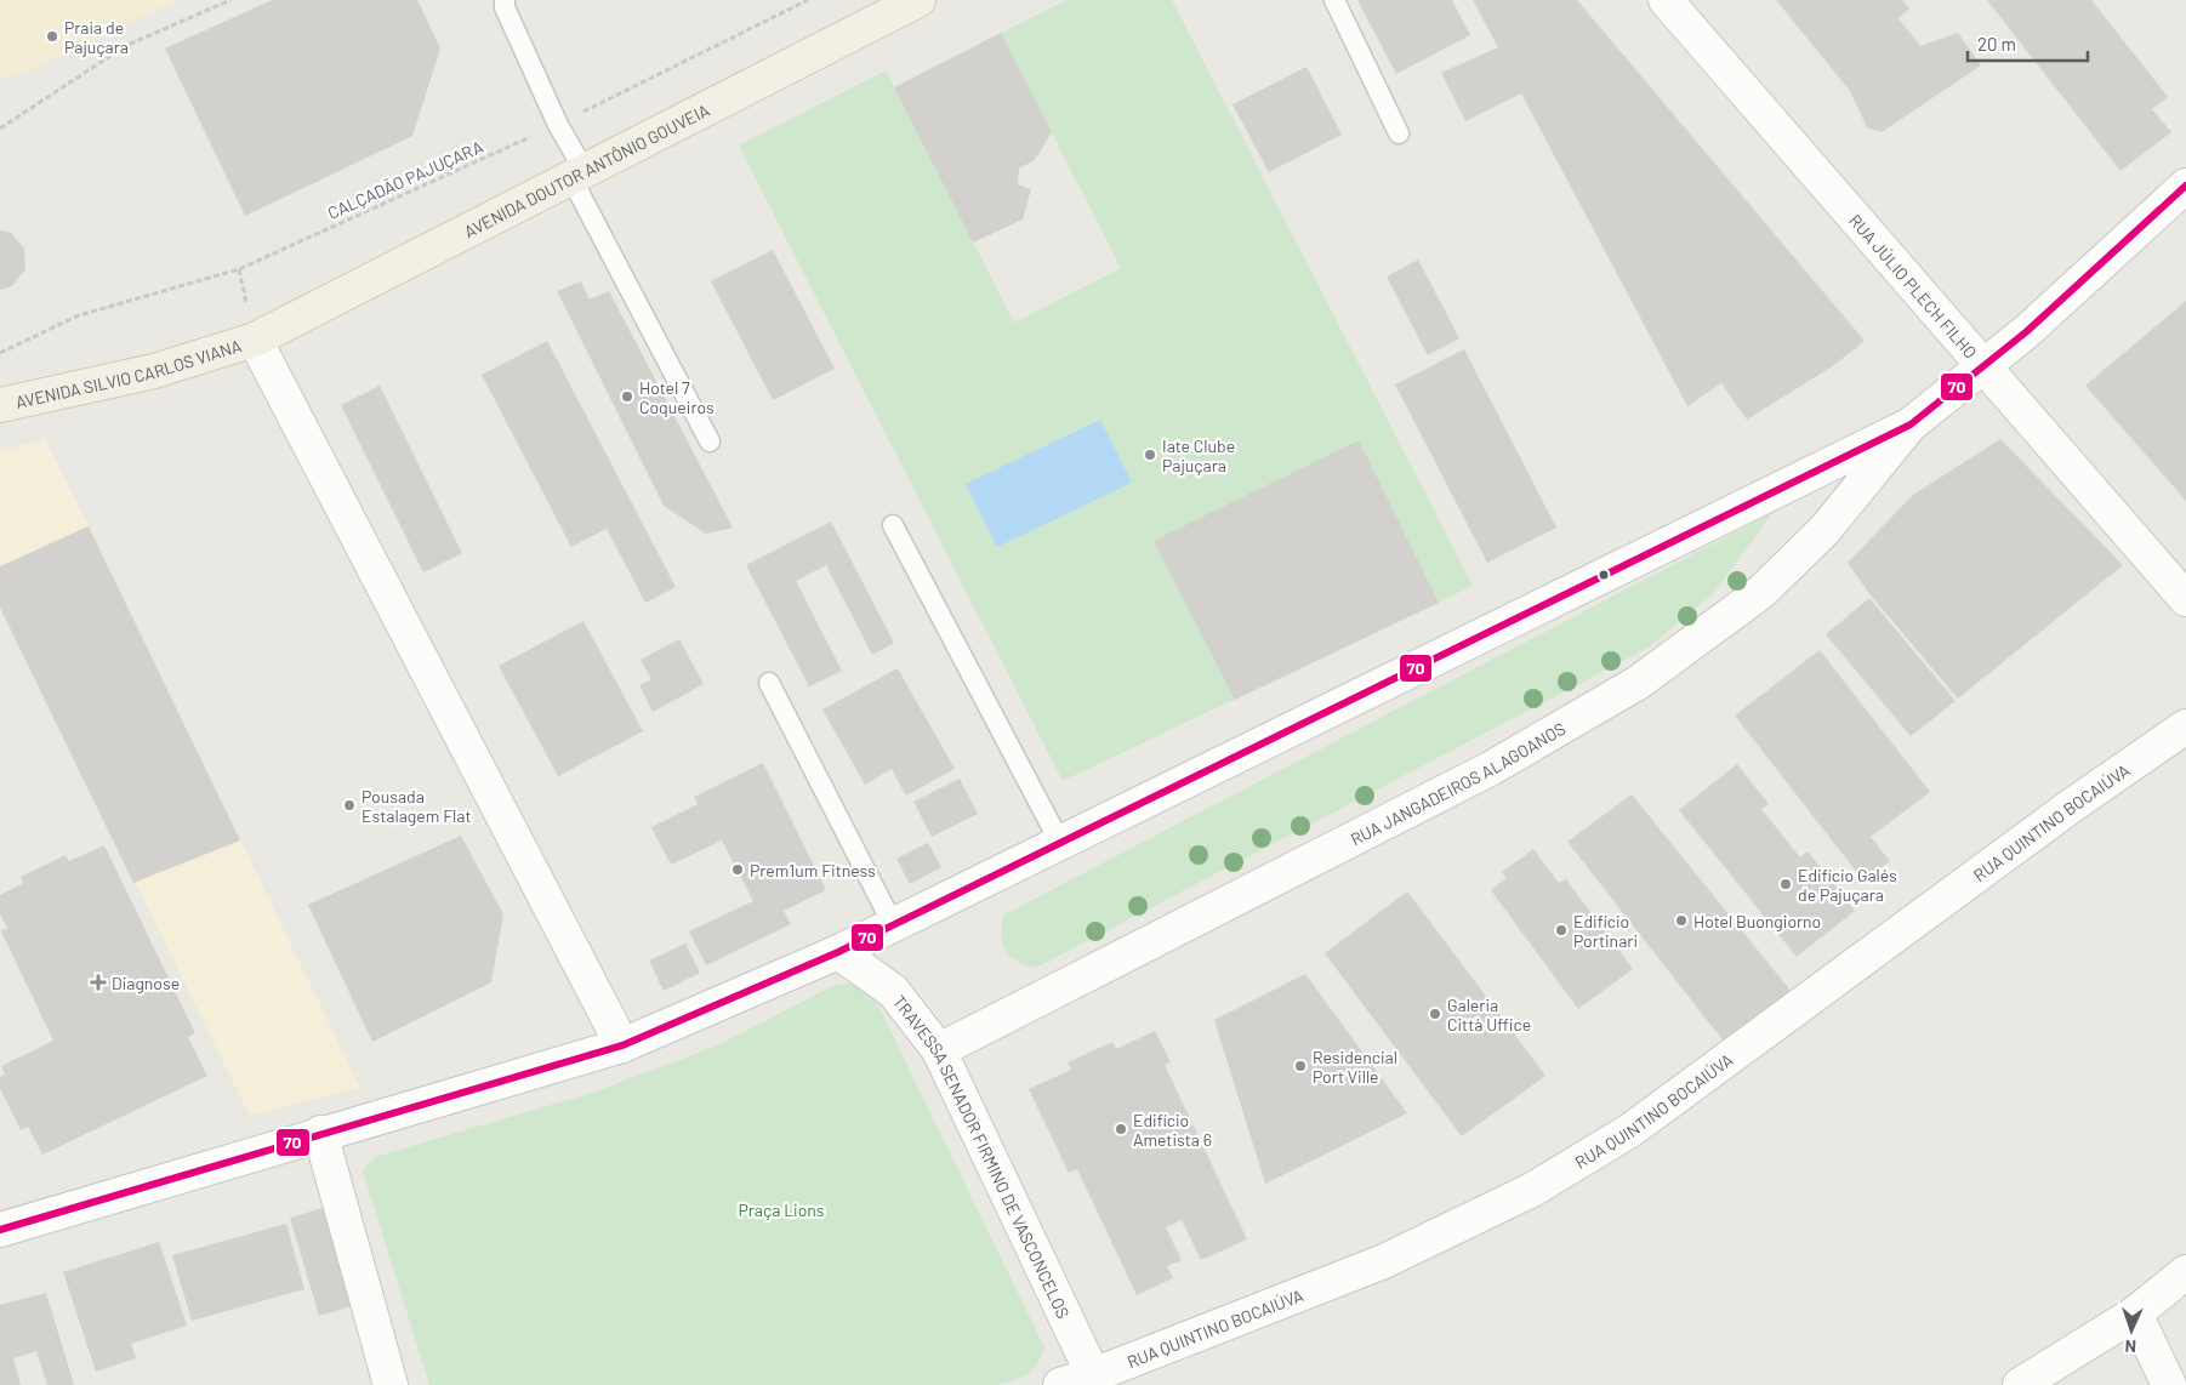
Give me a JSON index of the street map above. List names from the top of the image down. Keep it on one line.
{"streets":{"main road":["AVENIDA DOUTOR ANTÔNIO GOUVEIA","AVENIDA SILVIO CARLOS VIANA"],"street":["RUA JÚLIO PLECH FILHO","RUA JANGADEIROS ALAGOANOS","RUA QUINTINO BOCAIÚVA","TRAVESSA SENADOR FIRMINO DE VASCONCELOS"],"path":["CALÇADÃO PAJUÇARA"]},"crossings":[["AVENIDA DOUTOR ANTÔNIO GOUVEIA","AVENIDA SILVIO CARLOS VIANA"],["RUA JÚLIO PLECH FILHO","RUA JANGADEIROS ALAGOANOS"],["RUA JANGADEIROS ALAGOANOS","TRAVESSA SENADOR FIRMINO DE VASCONCELOS"],["RUA QUINTINO BOCAIÚVA","TRAVESSA SENADOR FIRMINO DE VASCONCELOS"]],"parks":["Praça Lions"],"places":{"other":["Praia de Pajuçara","Hotel 7 Coqueiros","Iate Clube Pajuçara","Pousada Estalagem Flat","Prem1um Fitness","Edifício Galés de Pajuçara","Hotel Buongiorno","Edifício Portinari","Galeria Città Uffice","Residencial Port Ville","Edifício Ametista 6"],"health":["Diagnose"]},"lines":["transit line 70"],"scale_bar":"20 m","north":"bottom"}
